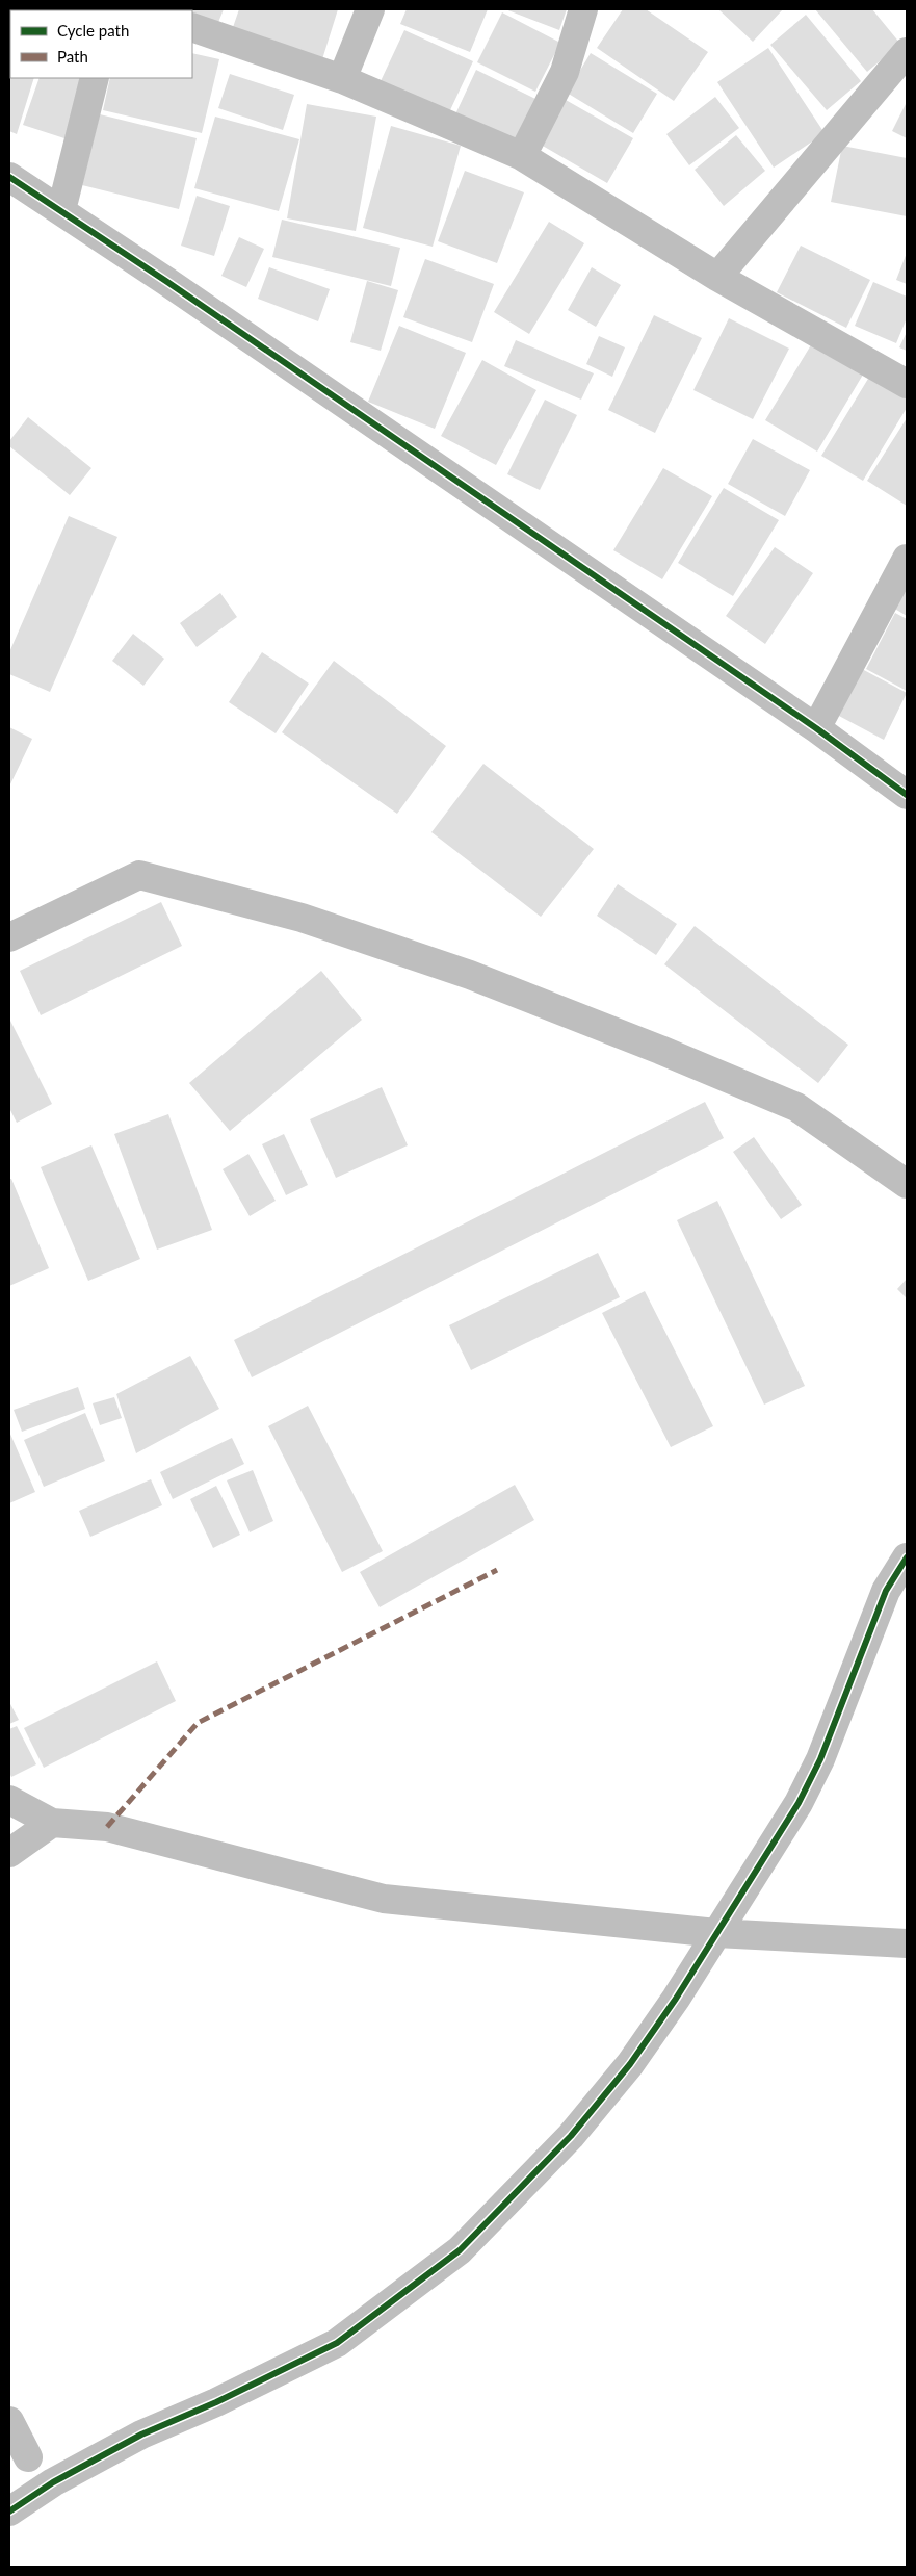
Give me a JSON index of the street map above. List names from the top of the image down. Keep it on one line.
{"legend":["Cycle path","Path"]}
